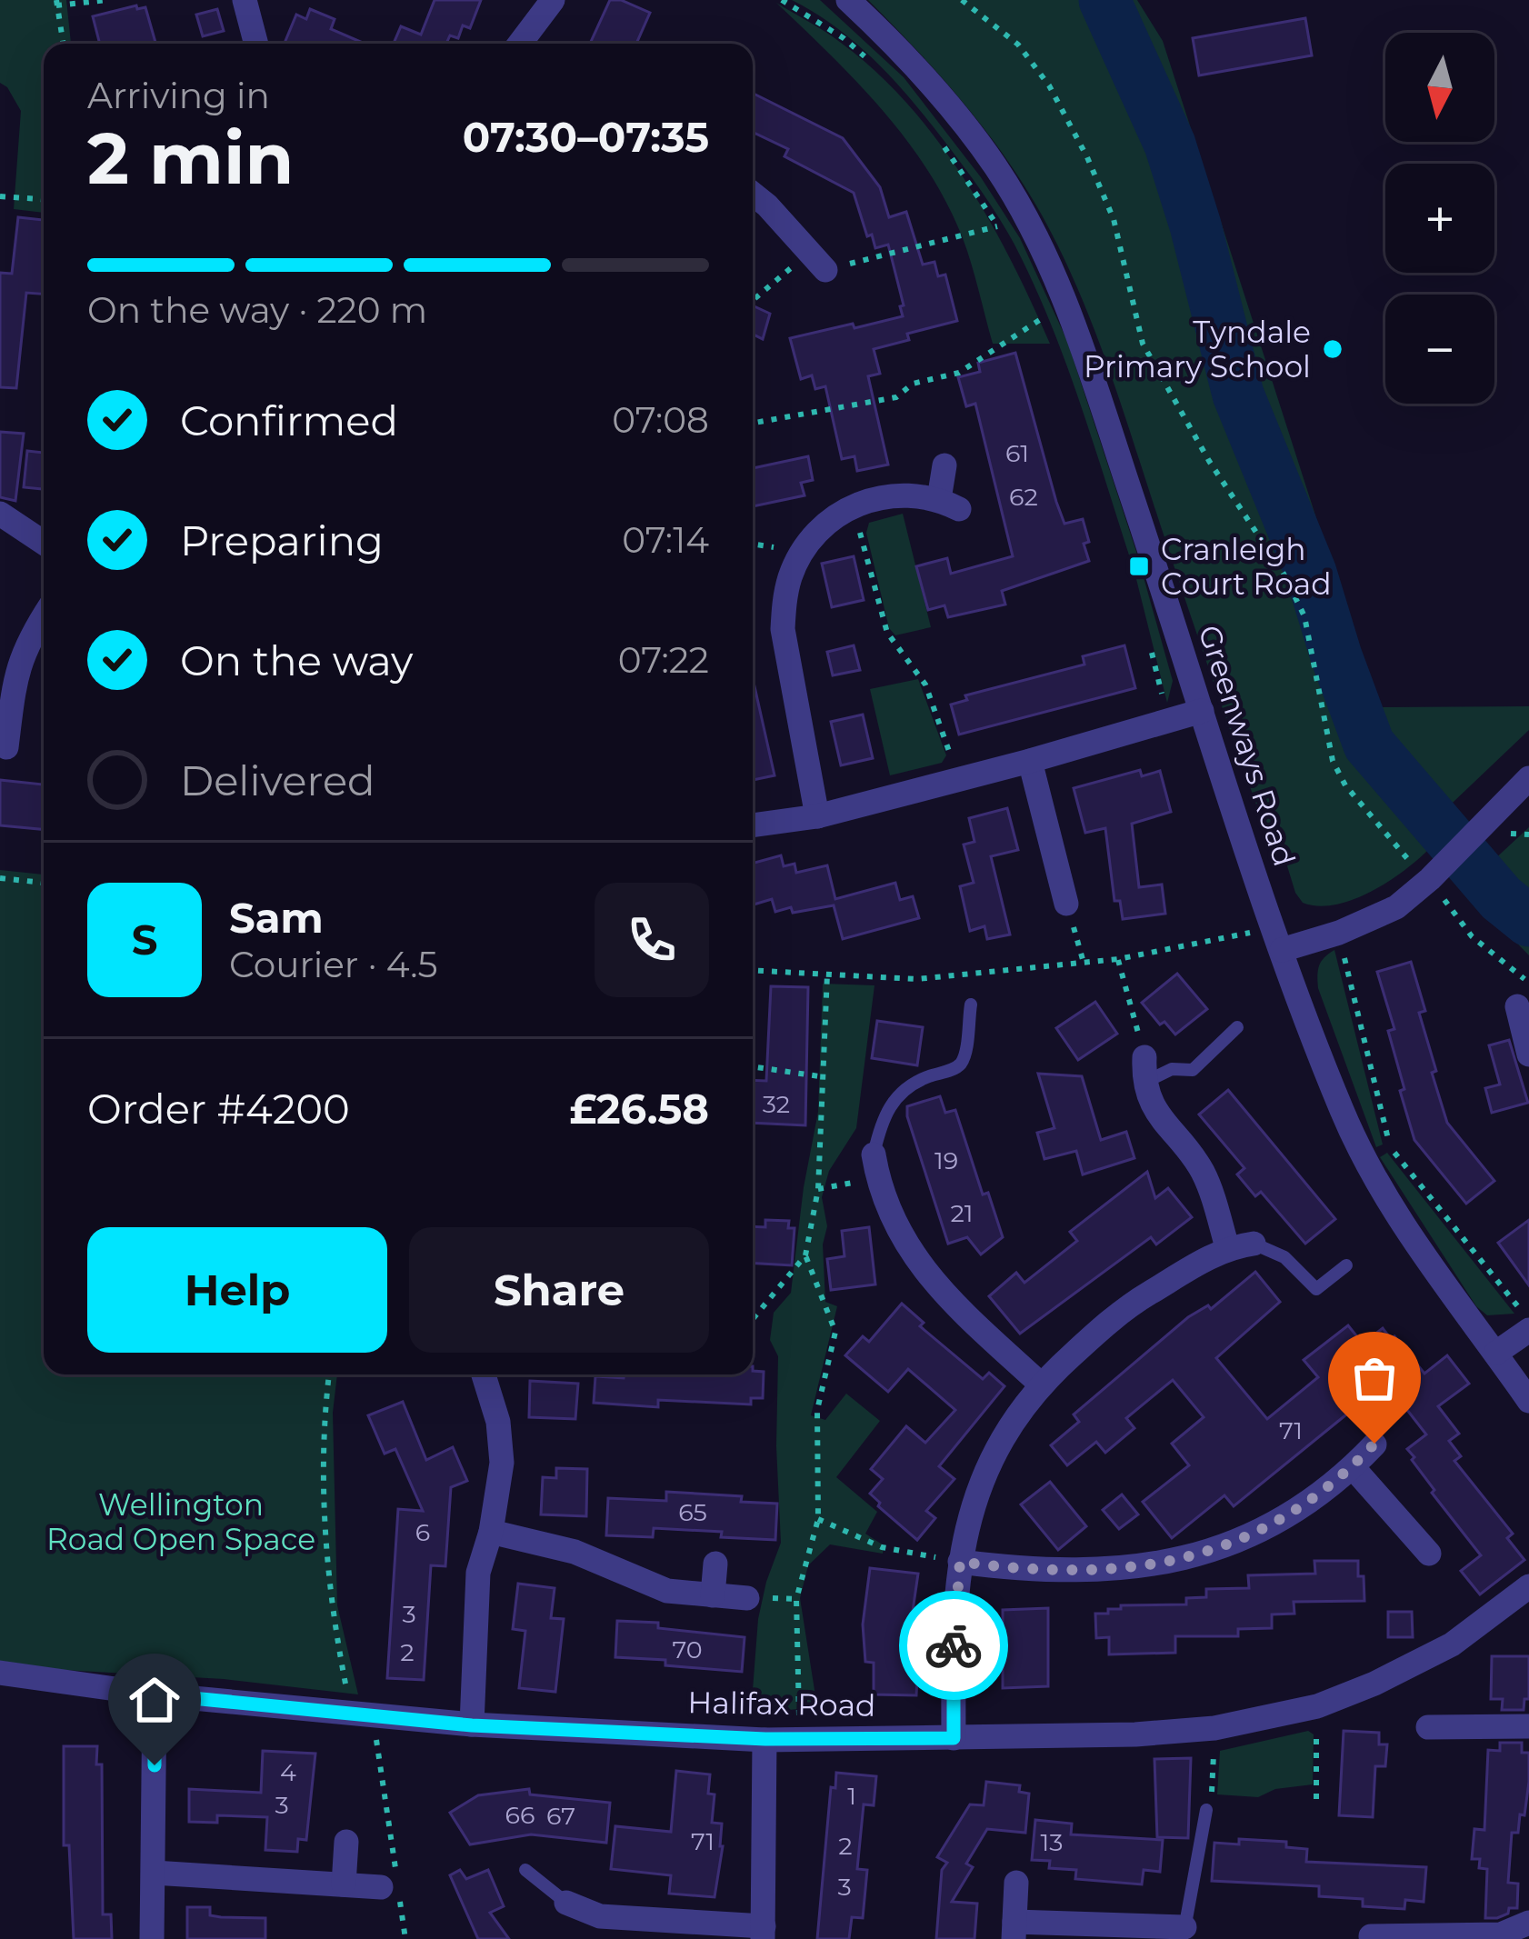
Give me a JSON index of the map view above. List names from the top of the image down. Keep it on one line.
{"streets":{"street":["Greenways Road","Halifax Road"]},"parks":["Wellington Road Open Space"],"places":{"other":["Tyndale Primary School"],"transit":["Cranleigh Court Road"]},"house_numbers":["61","62","32","19","21","71","65","6","3","70","2","4","1","3","66","67","71","13","2","3"],"north":"bottom","page":{"map_buttons":["+","−"],"heading":["2 min","Arriving in","07:30–07:35"],"panel":["Sam","Courier · 4.5","Order #4200","£26.58"],"bar":"On the way · 220 m","list":[["Confirmed","07:08"],["Preparing","07:14"],["On the way","07:22"],"Delivered"],"round":"S","buttons":["Help","Share"]}}
